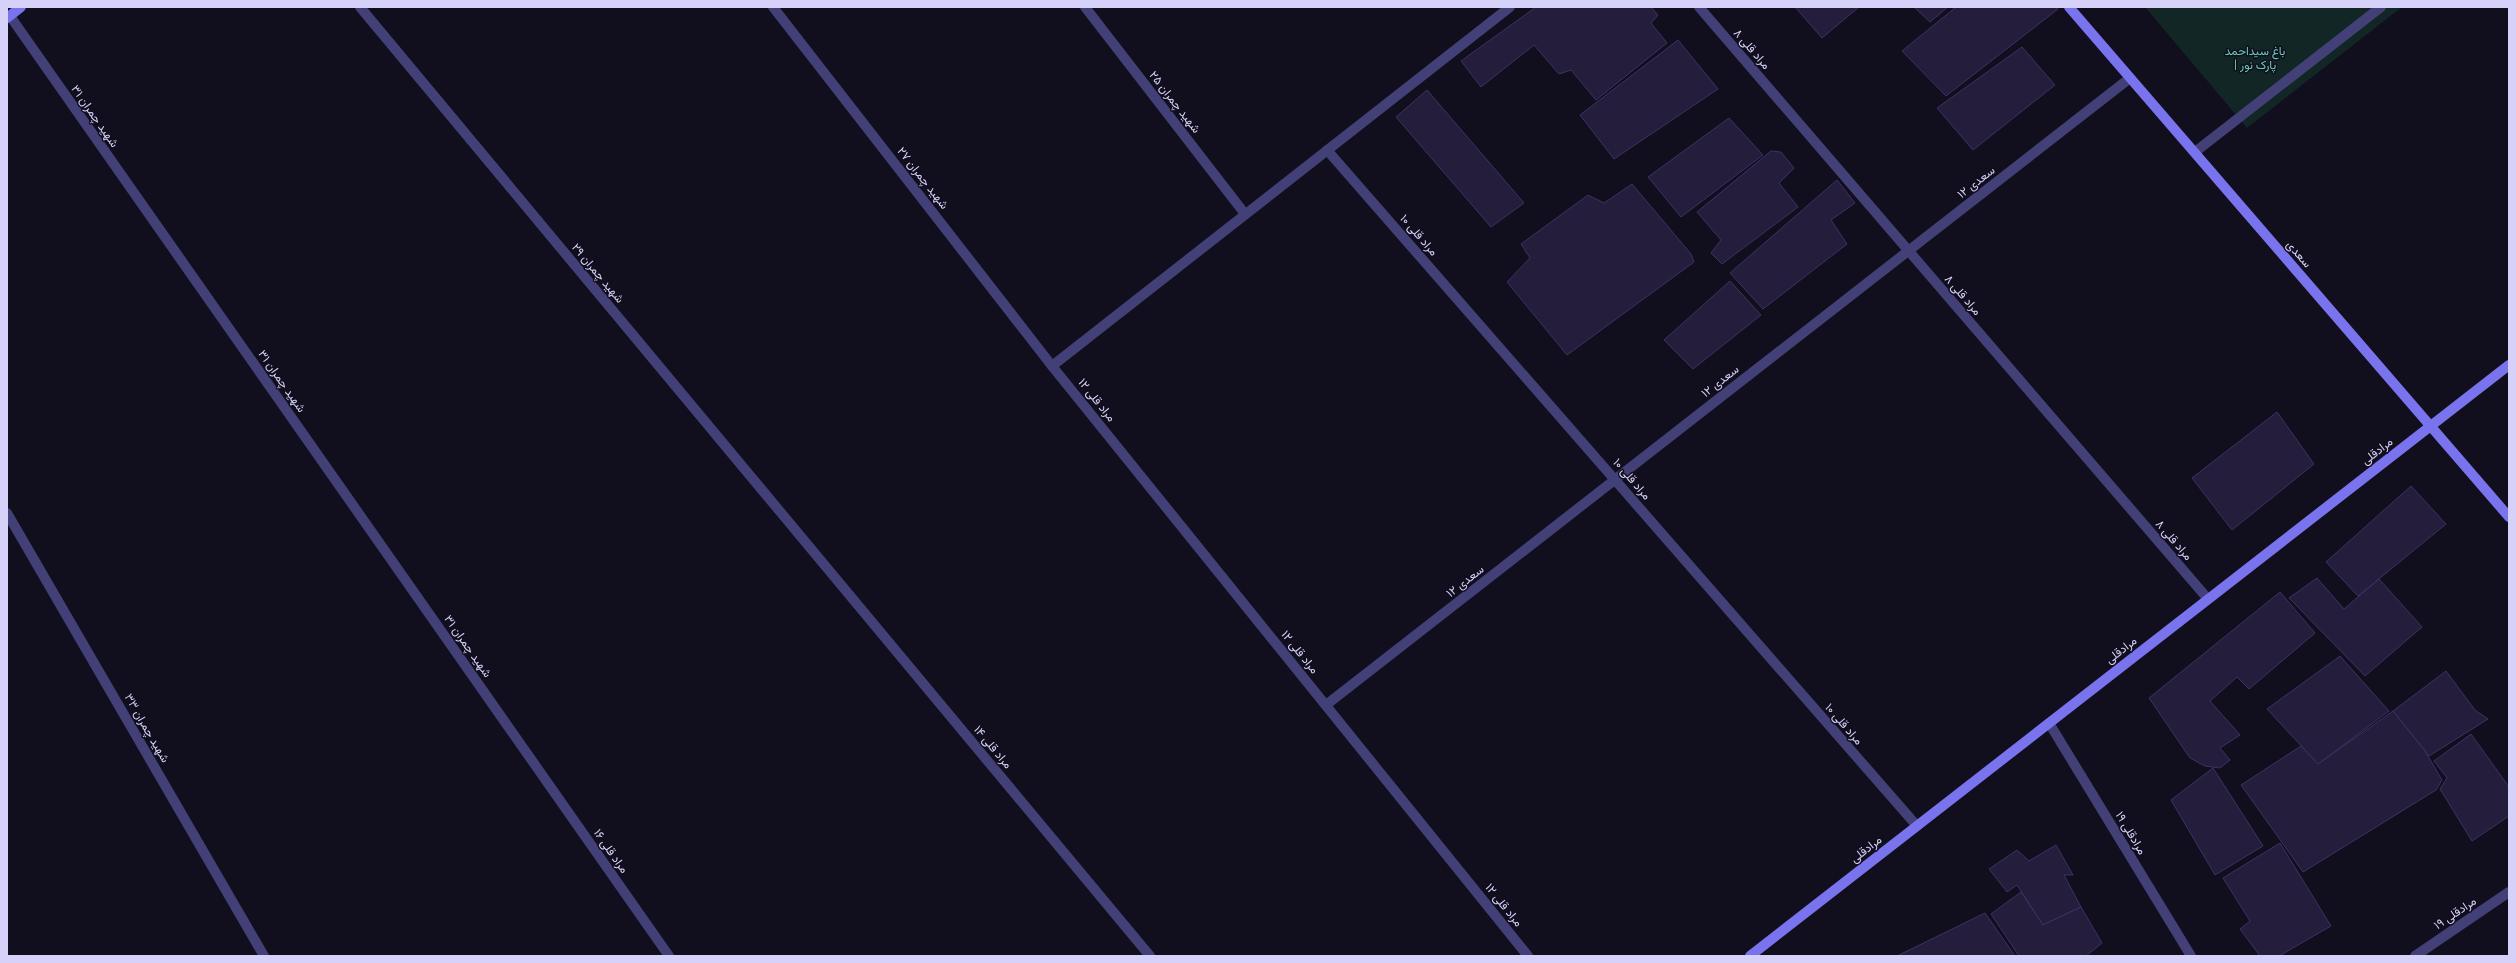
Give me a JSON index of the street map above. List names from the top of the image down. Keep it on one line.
{"streets":{"street":["مراد قلی ۸","شهید چمران ۲۵","شهید چمران ۳۱","شهید چمران ۲۷","سعدی ۱۲","مراد قلی ۱۰","سعدی","شهید چمران ۲۹","مراد قلی ۱۲","مرادقلی","شهید چمران ۳۳","مراد قلی ۱۴","مرادقلی ۱۹","مراد قلی ۱۶"]},"crossings":[["مراد قلی ۸","سعدی ۱۲"],["مراد قلی ۸","مرادقلی"],["شهید چمران ۳۱","مراد قلی ۱۶"],["شهید چمران ۲۷","مراد قلی ۱۲"],["سعدی ۱۲","مراد قلی ۱۰"],["سعدی ۱۲","سعدی"],["سعدی ۱۲","مراد قلی ۱۲"],["مراد قلی ۱۰","مرادقلی"],["سعدی","مرادقلی"],["شهید چمران ۲۹","مراد قلی ۱۴"],["مرادقلی","مرادقلی ۱۹"]],"parks":["باغ سیداحمد | پارک نور"]}
